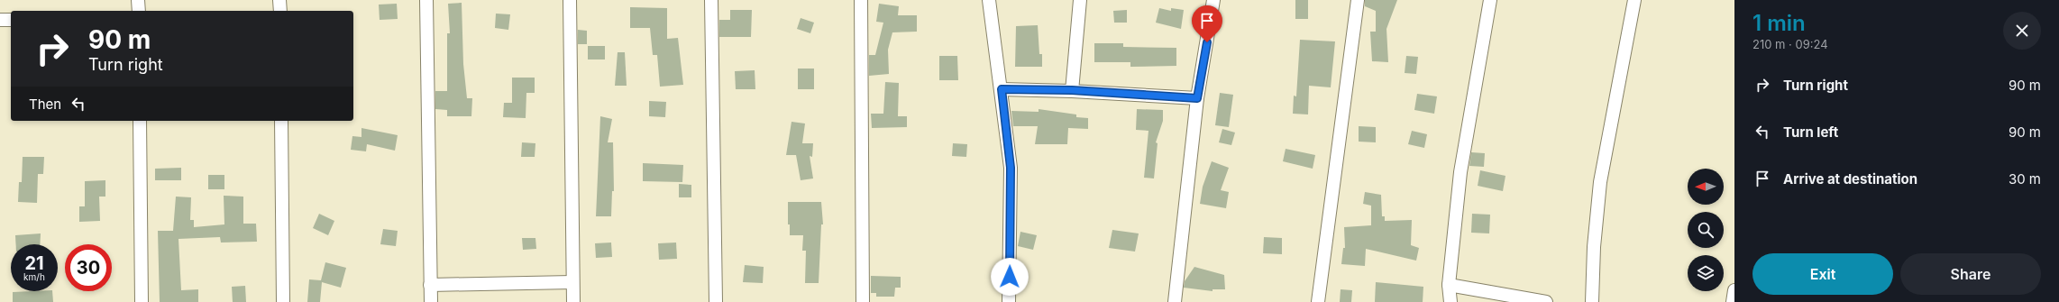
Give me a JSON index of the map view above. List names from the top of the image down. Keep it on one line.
{"north":"left","page":{"heading":["1 min","210 m · 09:24"],"turn":["90 m","Turn right"],"list":[{"name":"Turn right","value":"90 m"},{"name":"Turn left","value":"90 m"},{"name":"Arrive at destination","value":"30 m"}],"then":"Then","speed":"21 km/h","limit":"30","buttons":["Exit","Share"]}}
